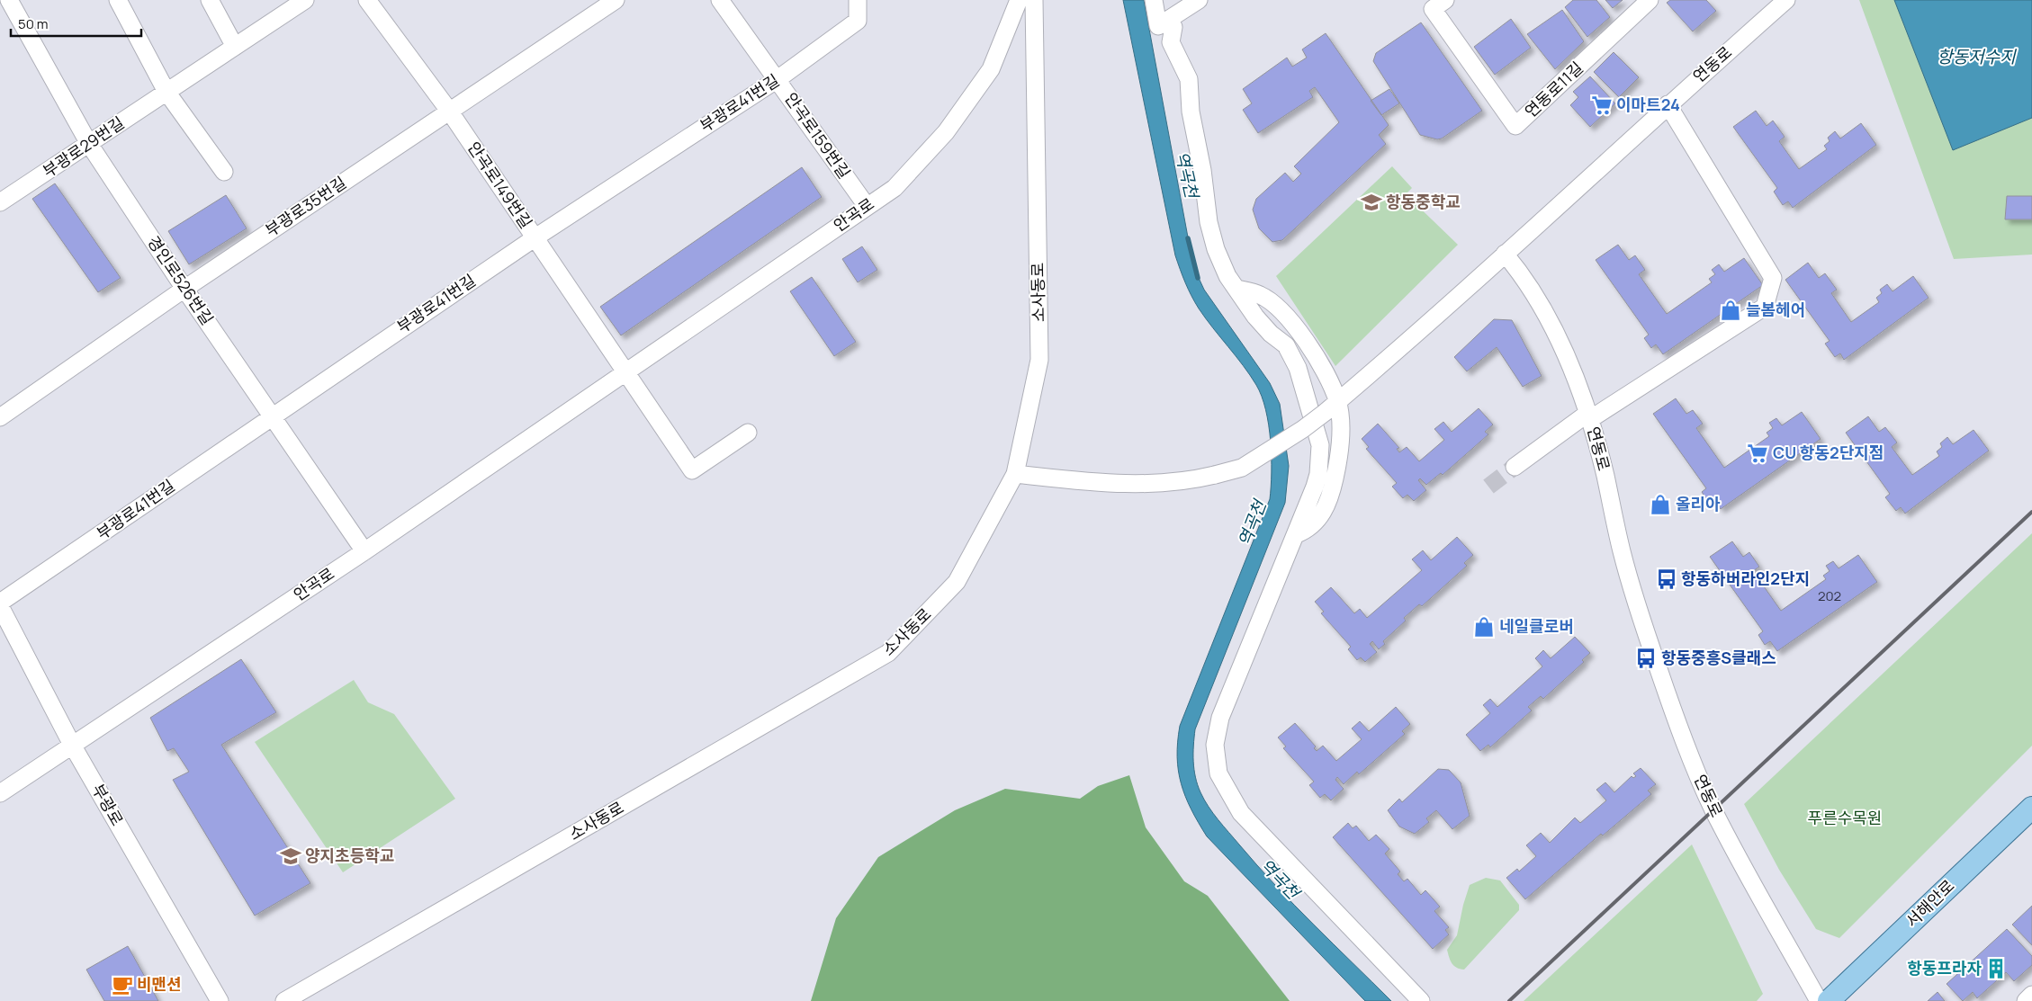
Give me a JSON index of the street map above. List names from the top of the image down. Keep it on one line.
{"streets":{"main road":["서해안로"],"street":["연동로","연동로11길","부광로41번길","안곡로159번길","부광로29번길","안곡로149번길","부광로35번길","안곡로","경인로526번길","소사동로","부광로"]},"crossings":[["부광로41번길","안곡로159번길"],["부광로41번길","안곡로149번길"],["부광로41번길","경인로526번길"],["부광로41번길","부광로"],["안곡로159번길","안곡로"],["부광로29번길","경인로526번길"],["안곡로149번길","부광로35번길"],["안곡로149번길","안곡로"],["부광로35번길","경인로526번길"],["안곡로","경인로526번길"],["안곡로","부광로"]],"water":["항동저수지","역곡천"],"parks":["푸른수목원"],"places":{"supermarket":["이마트24","CU 항동2단지점"],"school or university":["항동중학교","양지초등학교"],"shop":["늘봄헤어","올리아","네일클로버"],"bus stop":["항동하버라인2단지","항동중흥S클래스"],"building":["항동프라자"],"cafe":["비맨션"]},"house_numbers":["202"],"scale_bar":"50 m"}
